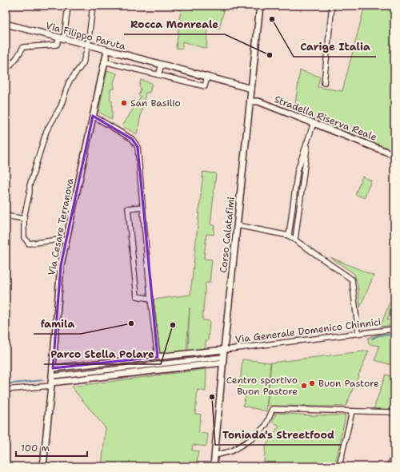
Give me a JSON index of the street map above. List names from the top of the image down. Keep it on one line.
{"streets":{"street":["Via Filippo Paruta","Stradella Riserva Reale","Via Cesare Terranova","Corso Calatafimi","Via Generale Domenico Chinnici"]},"crossings":[["Via Filippo Paruta","Via Cesare Terranova"],["Via Filippo Paruta","Corso Calatafimi"],["Stradella Riserva Reale","Corso Calatafimi"],["Corso Calatafimi","Via Generale Domenico Chinnici"]],"places":["Carige Italia","Rocca Monreale","San Basilio","famila","Parco Stella Polare","Buon Pastore","Centro sportivo Buon Pastore","Toniada's Streetfood"],"scale_bar":"100 m"}
